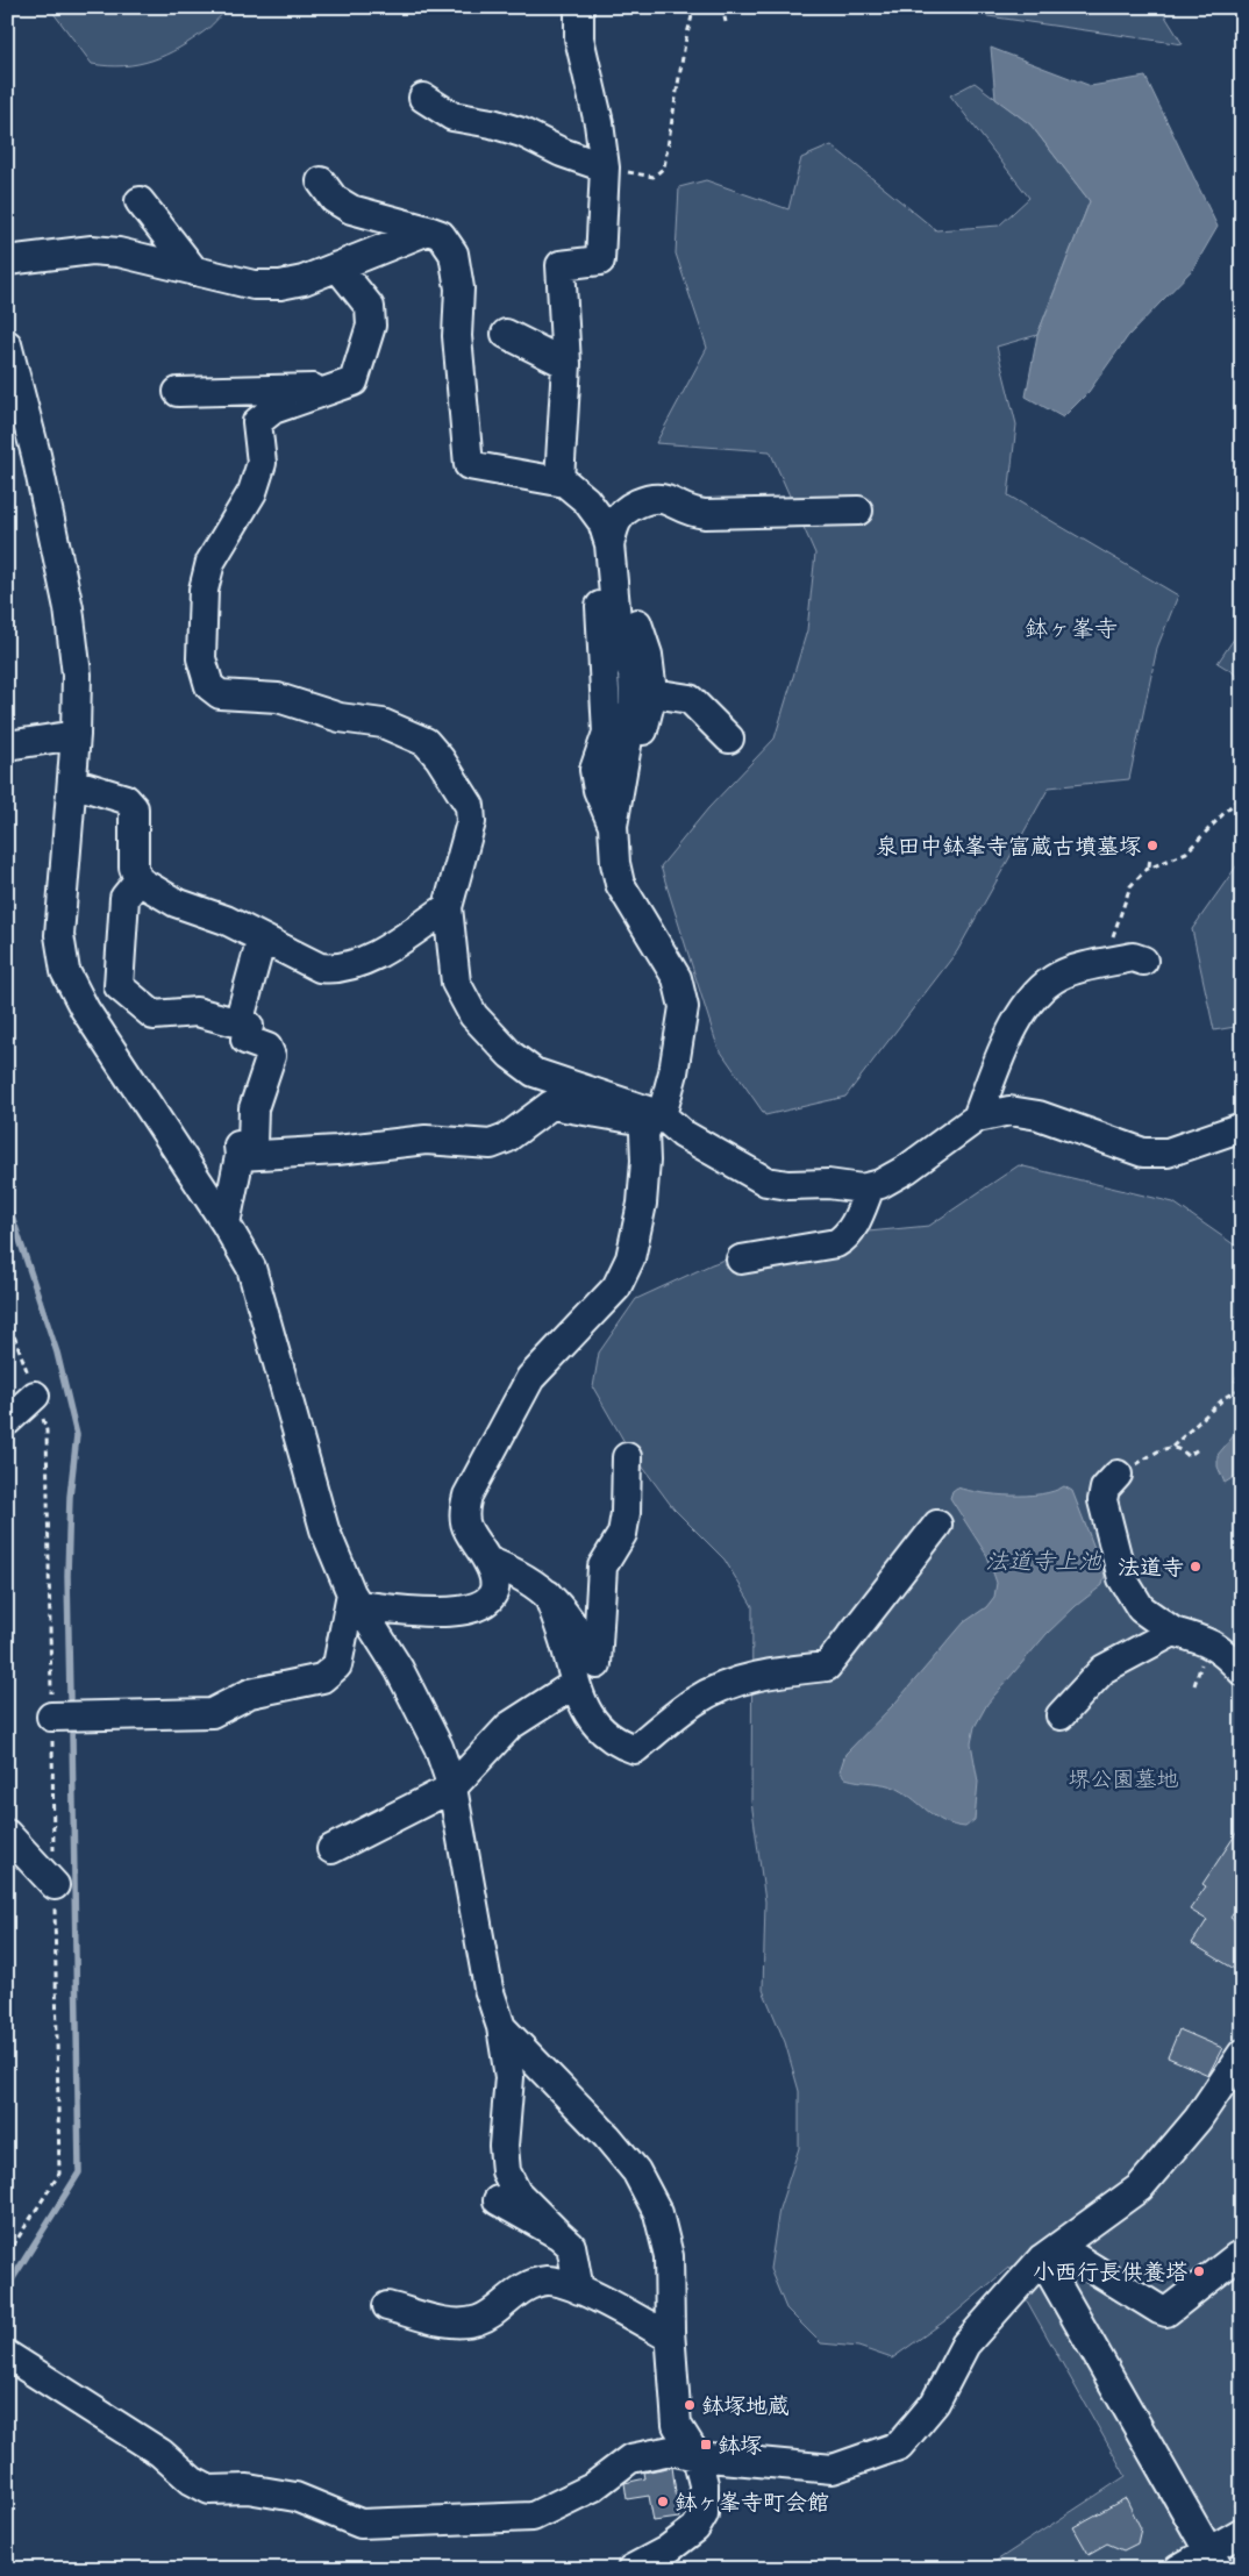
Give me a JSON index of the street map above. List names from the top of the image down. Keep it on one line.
{"districts":["鉢ヶ峯寺"],"water":["法道寺上池"],"parks":["堺公園墓地"],"places":{"other":["泉田中鉢峯寺富蔵古墳墓塚","法道寺","小西行長供養塔","鉢塚地蔵","鉢ヶ峯寺町会館"],"transit":["鉢塚"]}}
